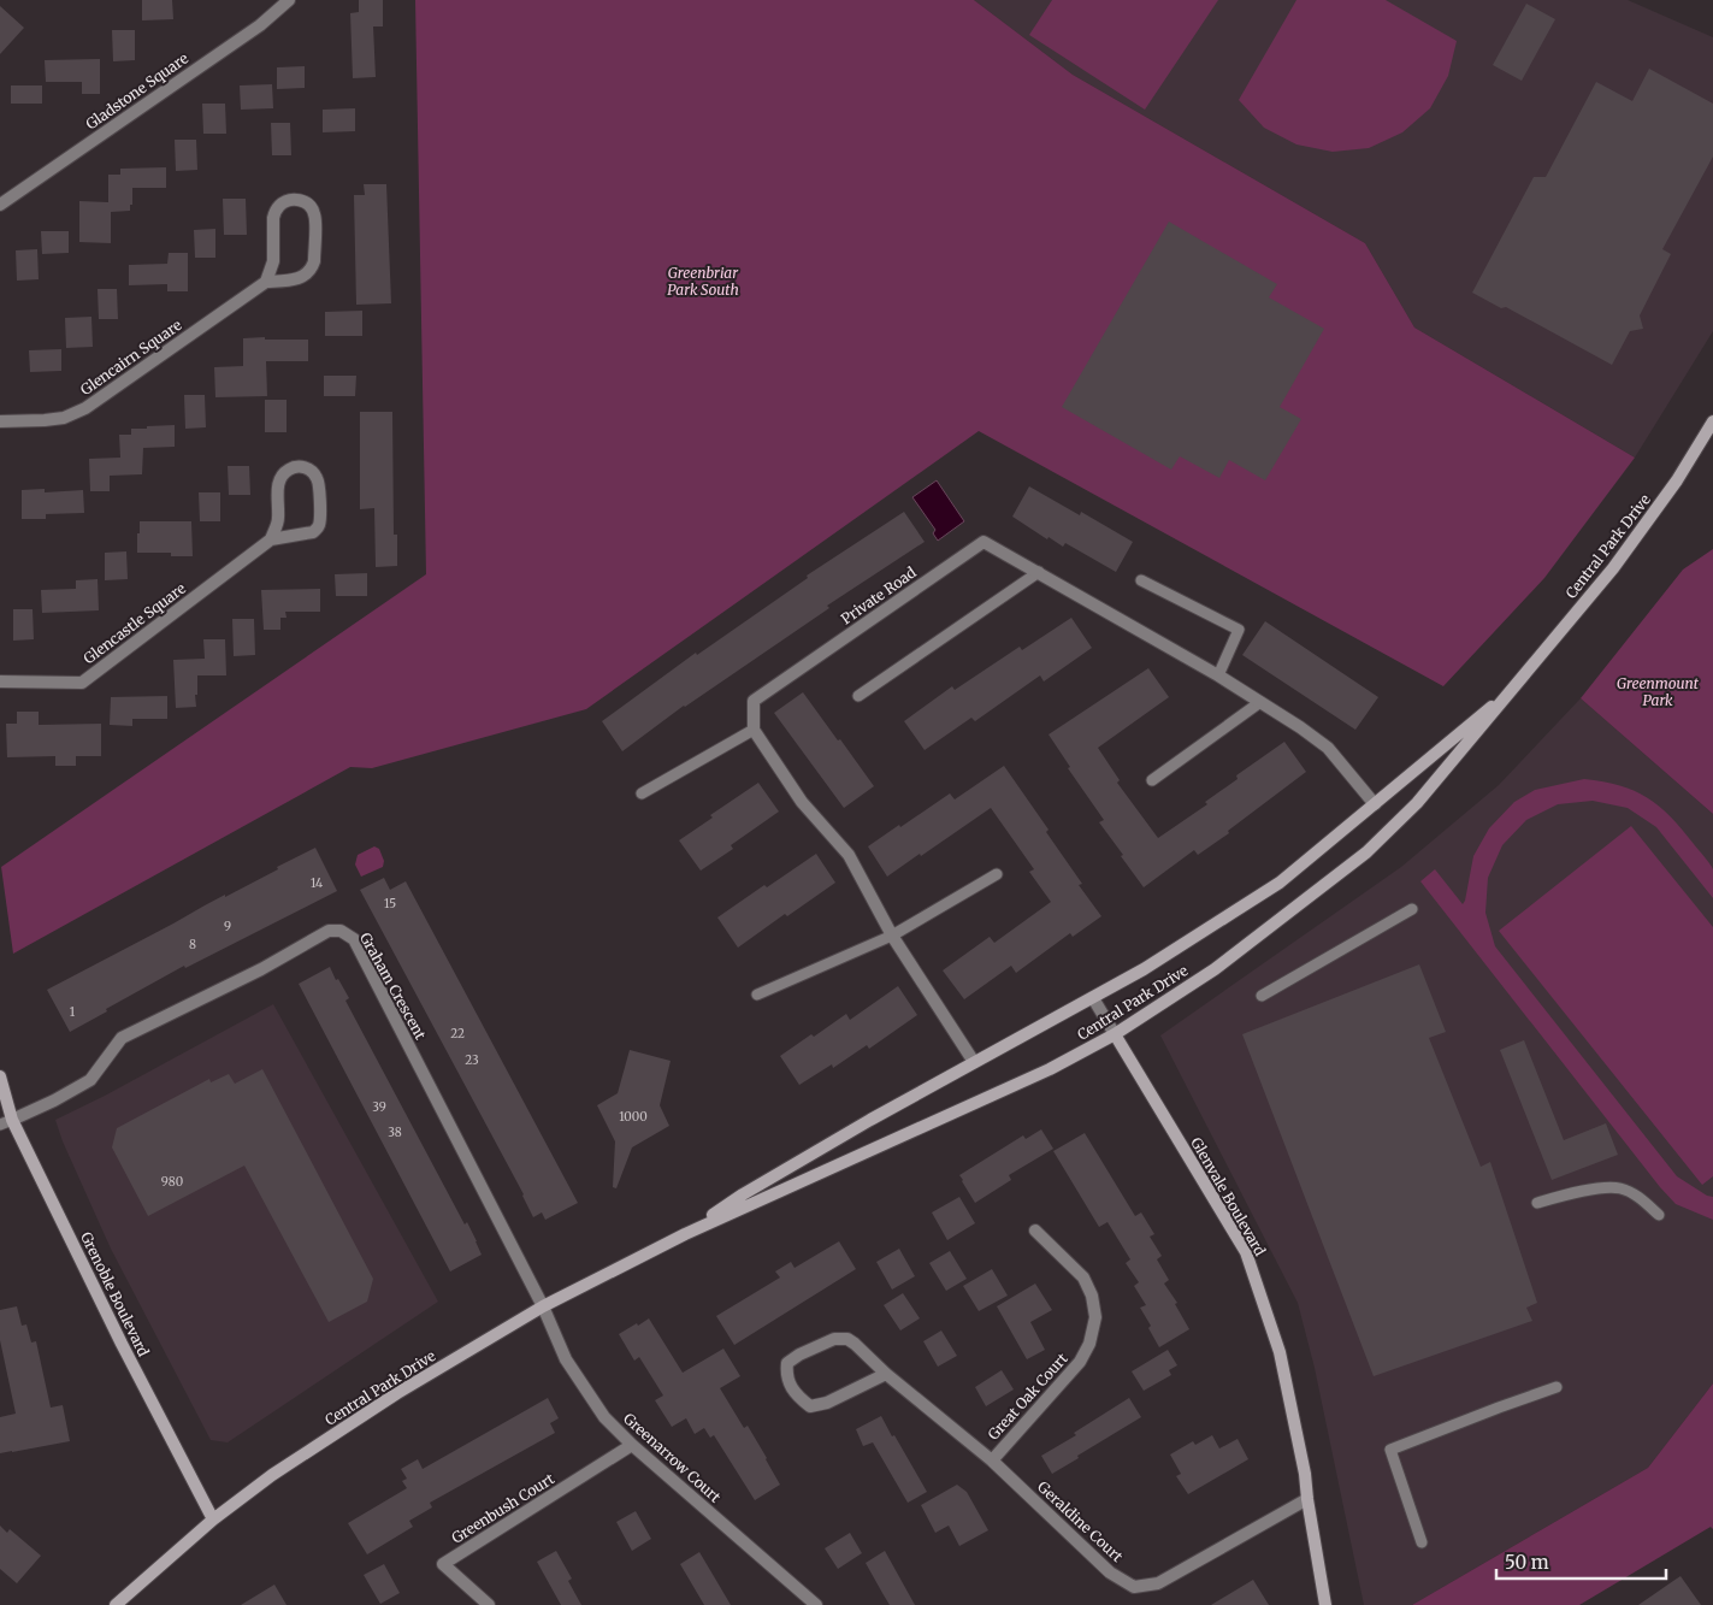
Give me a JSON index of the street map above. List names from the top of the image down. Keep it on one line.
{"streets":{"street":["Gladstone Square","Glencairn Square","Central Park Drive","Private Road","Glencastle Square","Graham Crescent","Glenvale Boulevard","Grenoble Boulevard","Great Oak Court","Greenarrow Court","Greenbush Court","Geraldine Court"]},"crossings":[["Central Park Drive","Private Road"],["Central Park Drive","Graham Crescent"],["Central Park Drive","Glenvale Boulevard"],["Central Park Drive","Grenoble Boulevard"],["Central Park Drive","Greenarrow Court"],["Graham Crescent","Grenoble Boulevard"],["Graham Crescent","Greenarrow Court"],["Glenvale Boulevard","Geraldine Court"],["Great Oak Court","Geraldine Court"],["Greenarrow Court","Greenbush Court"]],"parks":["Greenbriar Park South","Greenmount Park"],"house_numbers":["14","15","9","8","1","22","23","39","1000","38","980"],"scale_bar":"50 m"}
